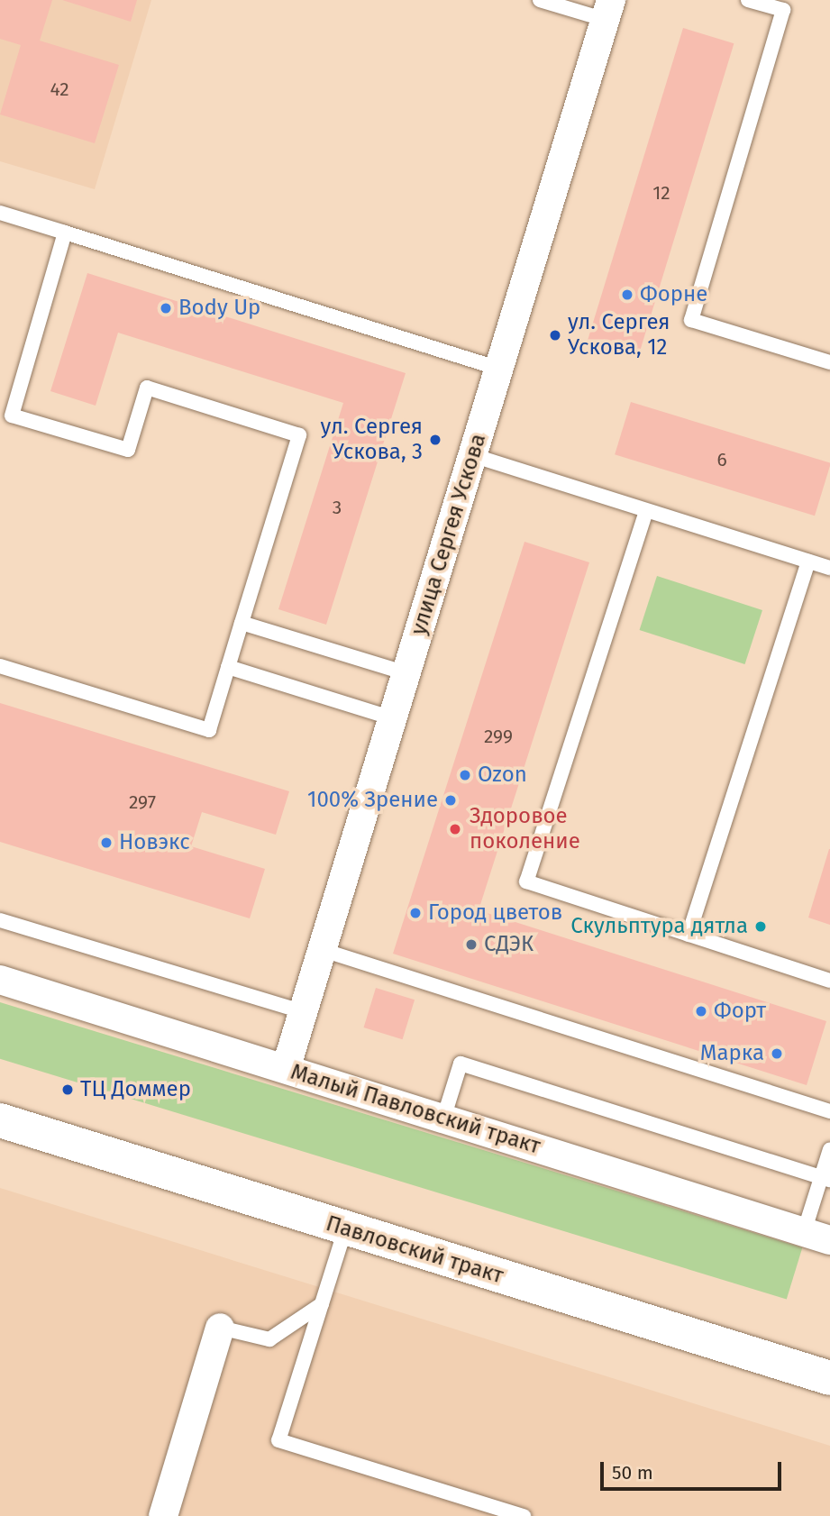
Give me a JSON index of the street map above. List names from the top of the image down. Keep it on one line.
{"streets":{"main road":["Павловский тракт"],"street":["улица Сергея Ускова","Малый Павловский тракт"]},"crossings":[["улица Сергея Ускова","Малый Павловский тракт"]],"places":["Форне","Body Up","ул. Сергея Ускова, 12","ул. Сергея Ускова, 3","Ozon","100% Зрение","Здоровое поколение","Новэкс","Город цветов","Скульптура дятла","СДЭК","Форт","Марка","ТЦ Доммер"],"house_numbers":["42","12","6","3","299","297"],"scale_bar":"50 m"}
